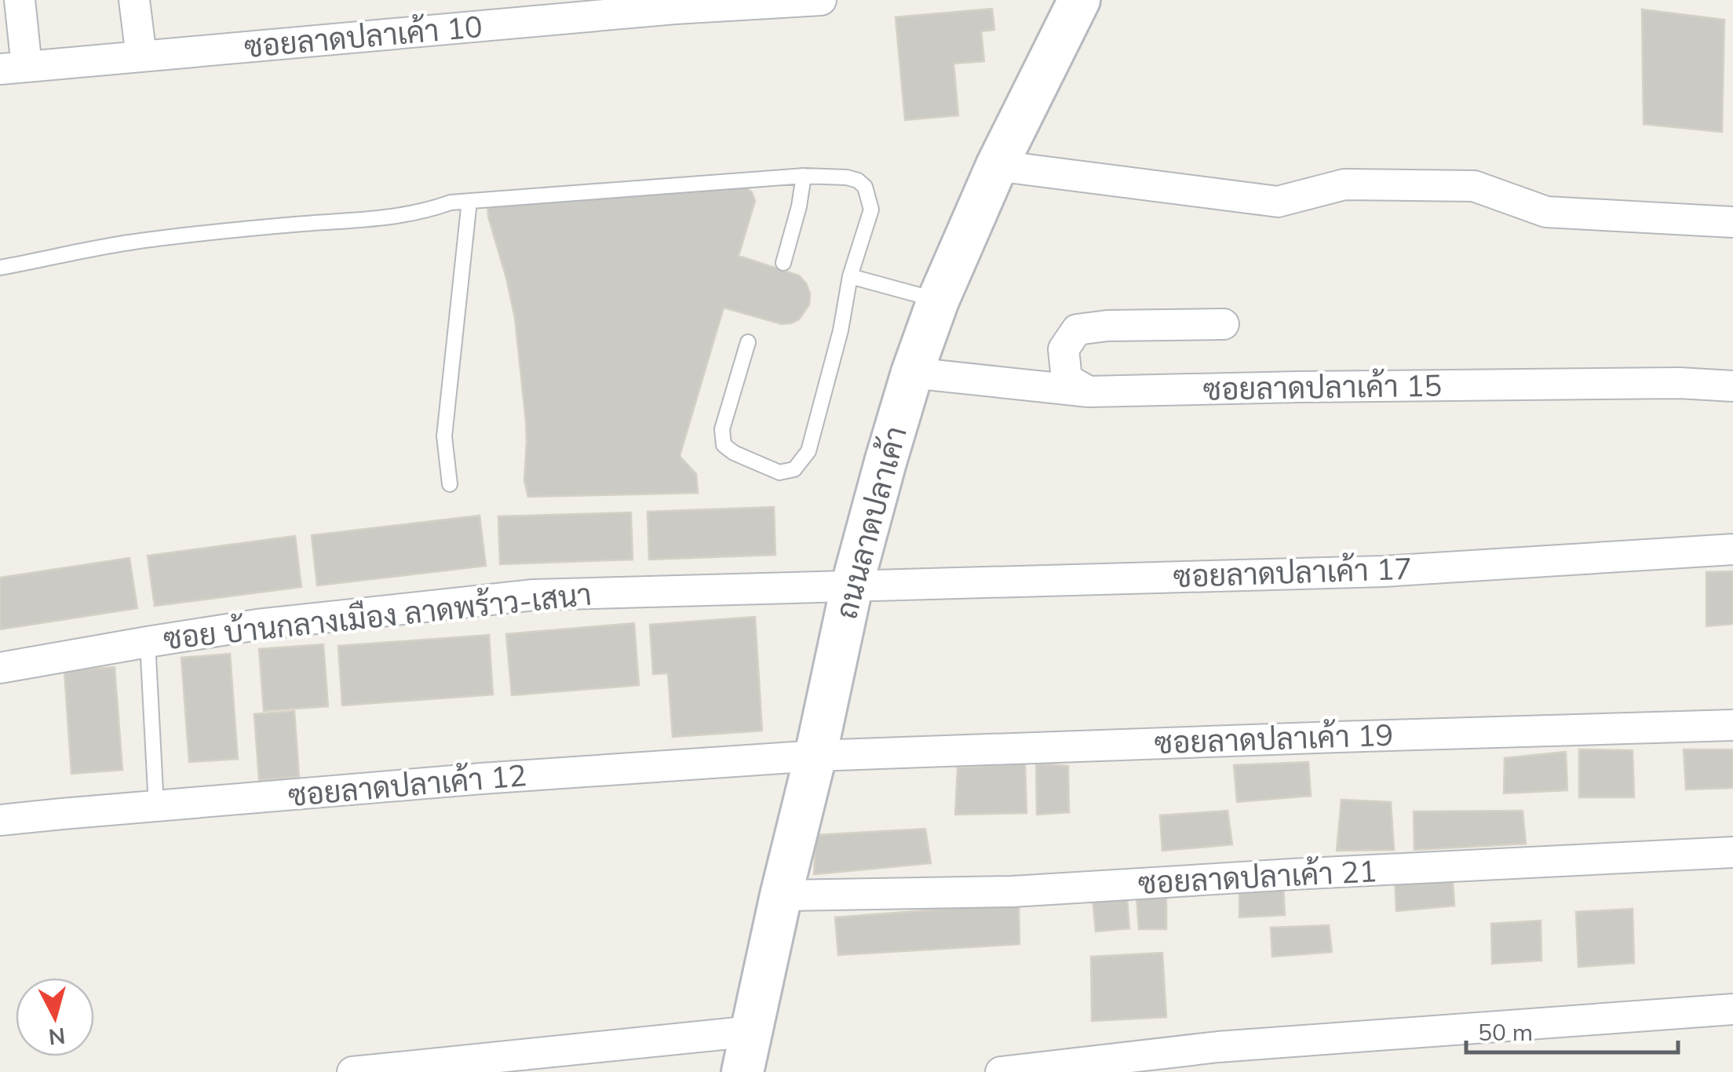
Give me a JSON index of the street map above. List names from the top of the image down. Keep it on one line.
{"streets":{"main road":["ถนนลาดปลาเค้า"],"street":["ซอยลาดปลาเค้า 10","ซอยลาดปลาเค้า 15","ซอยลาดปลาเค้า 17","ซอย บ้านกลางเมือง ลาดพร้าว-เสนา","ซอยลาดปลาเค้า 19","ซอยลาดปลาเค้า 12","ซอยลาดปลาเค้า 21"]},"crossings":[["ซอยลาดปลาเค้า 15","ถนนลาดปลาเค้า"],["ถนนลาดปลาเค้า","ซอยลาดปลาเค้า 17"],["ถนนลาดปลาเค้า","ซอย บ้านกลางเมือง ลาดพร้าว-เสนา"],["ถนนลาดปลาเค้า","ซอยลาดปลาเค้า 19"],["ถนนลาดปลาเค้า","ซอยลาดปลาเค้า 12"],["ถนนลาดปลาเค้า","ซอยลาดปลาเค้า 21"],["ซอยลาดปลาเค้า 17","ซอย บ้านกลางเมือง ลาดพร้าว-เสนา"],["ซอยลาดปลาเค้า 19","ซอยลาดปลาเค้า 12"]],"scale_bar":"50 m","north":"bottom"}
